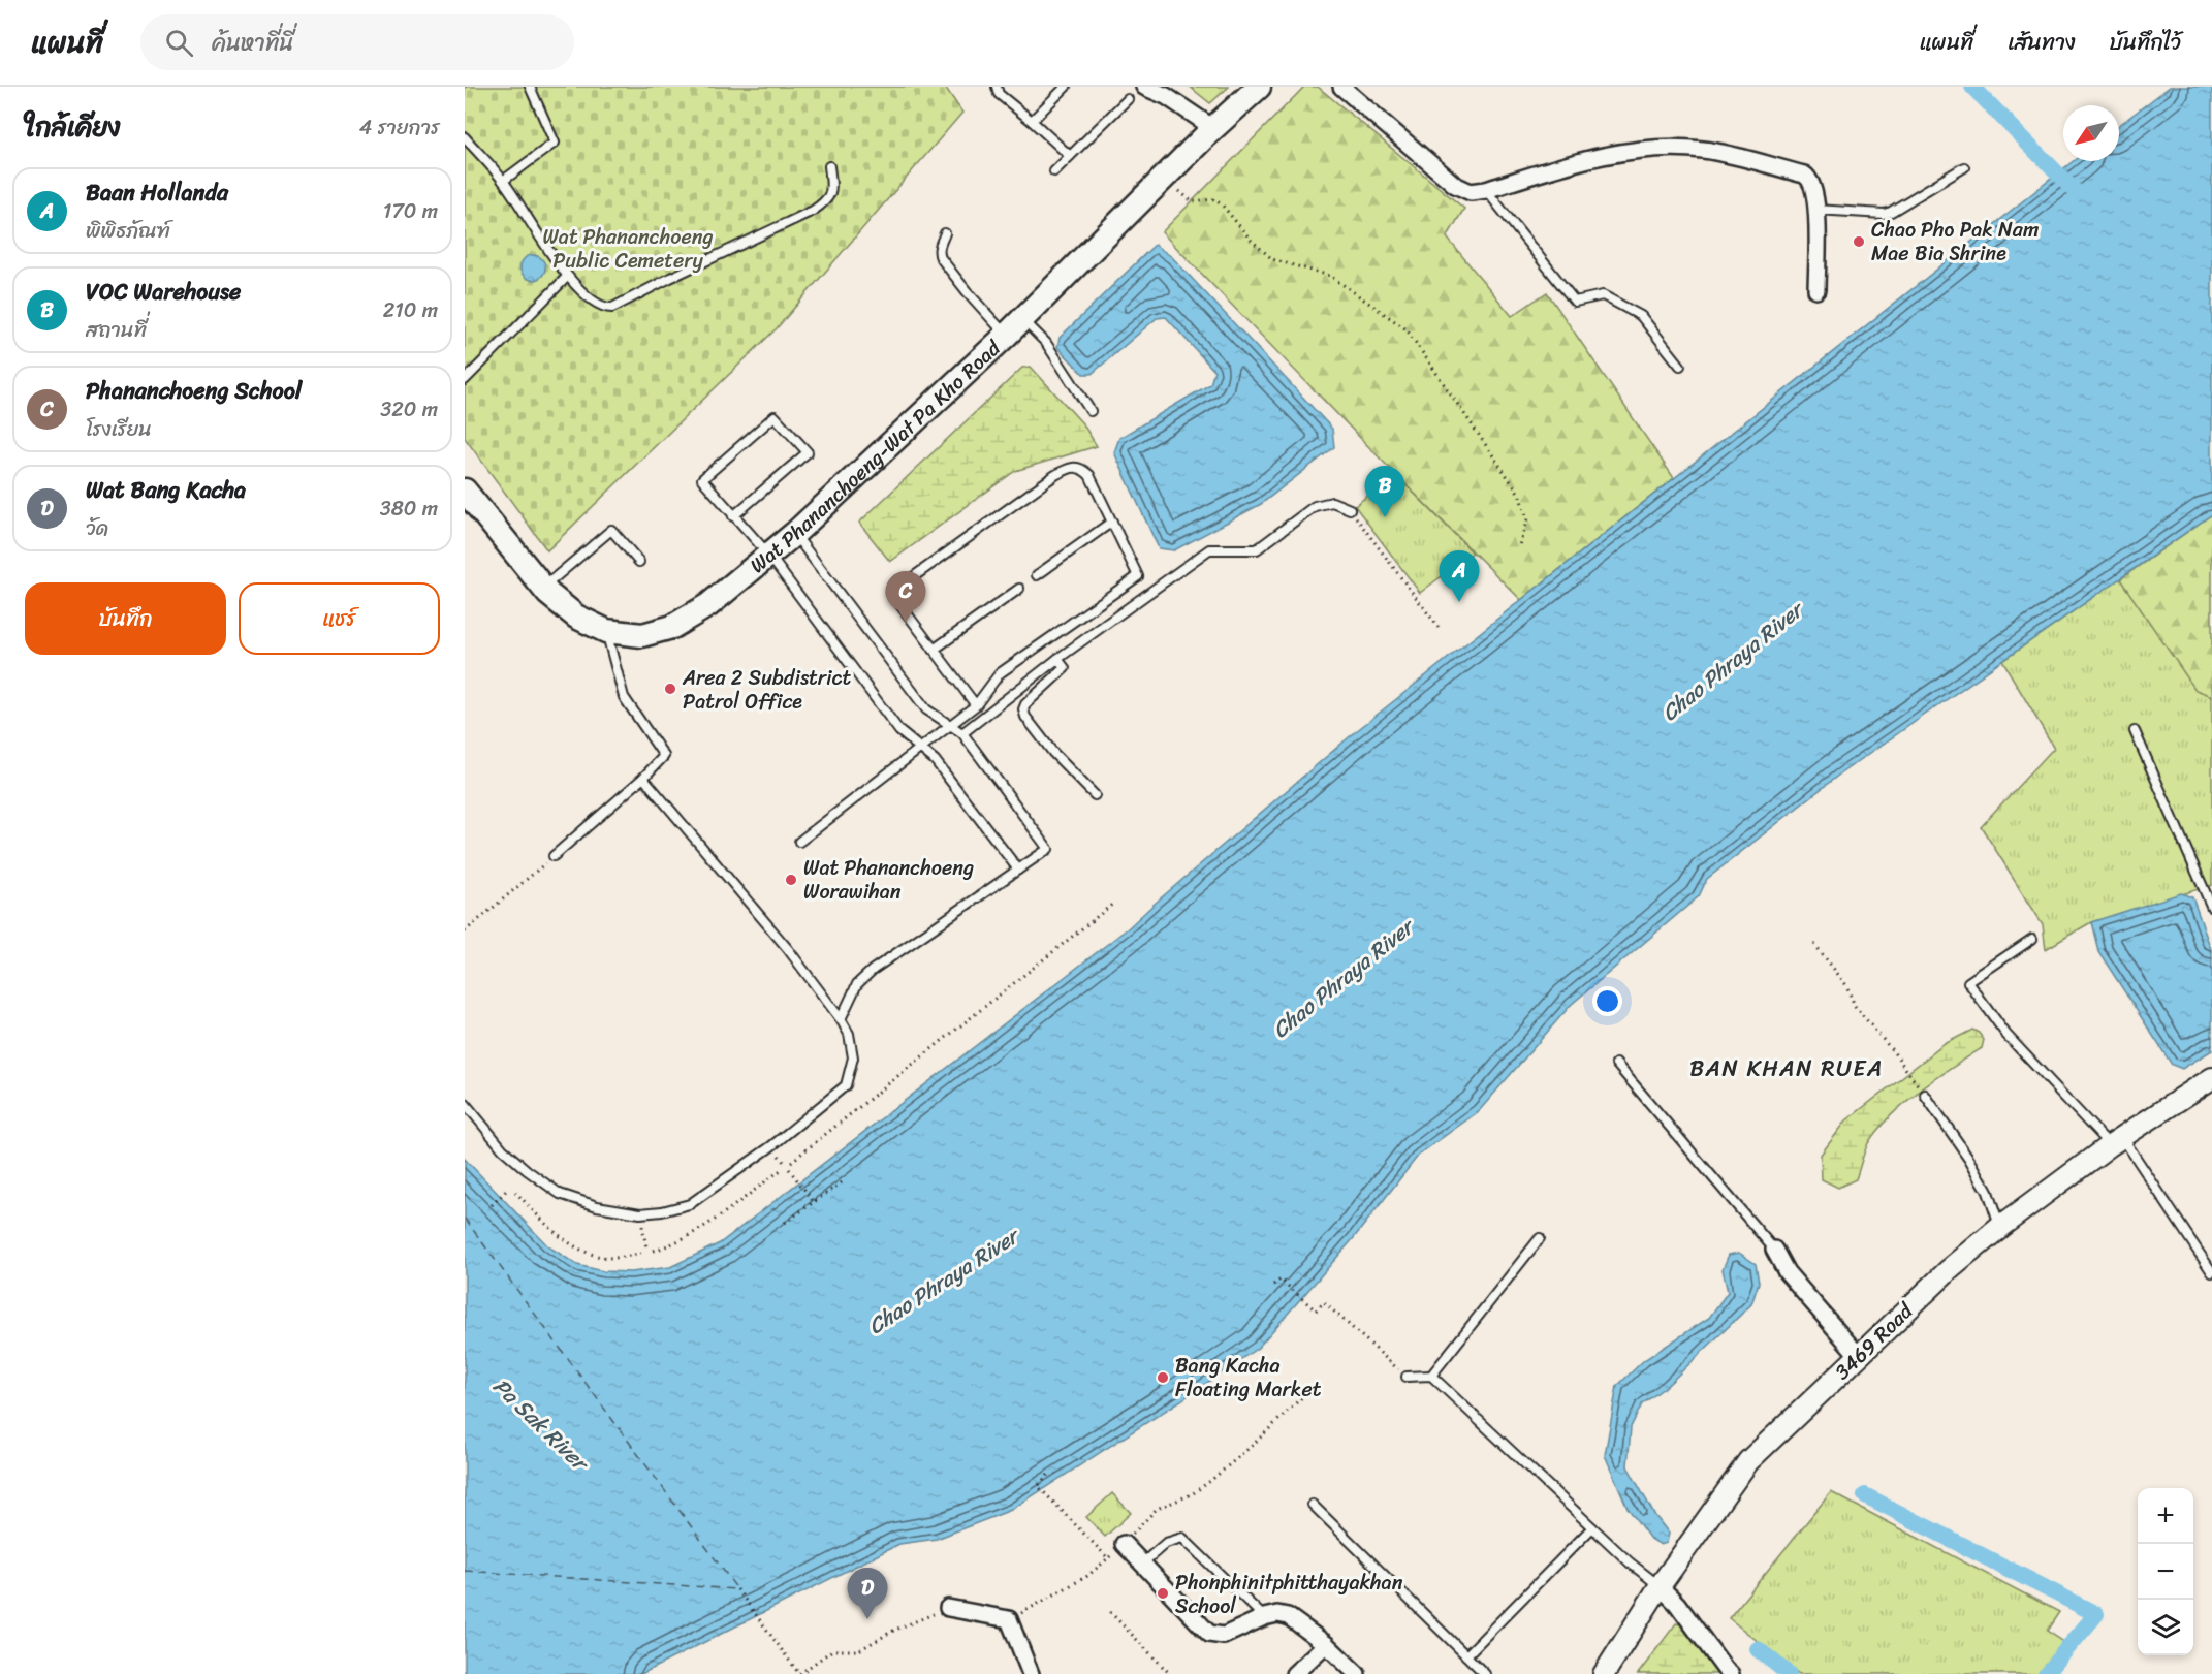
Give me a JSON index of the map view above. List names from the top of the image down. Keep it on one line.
{"streets":{"main road":["Wat Phananchoeng-Wat Pa Kho Road"],"street":["3469 Road"]},"districts":["BAN KHAN RUEA"],"water":["Chao Phraya River","Pa Sak River"],"parks":["Wat Phananchoeng Public Cemetery"],"places":["Chao Pho Pak Nam Mae Bia Shrine","Area 2 Subdistrict Patrol Office","Wat Phananchoeng Worawihan","Bang Kacha Floating Market","Phonphinitphitthayakhan School"],"north":"bottom left","page":{"header":"แผนที่","search":"ค้นหาที่นี่","nav":["แผนที่","เส้นทาง","บันทึกไว้"],"heading":["ใกล้เคียง","4 รายการ"],"list":[{"mark":"A","name":"Baan Hollanda","note":"พิพิธภัณฑ์","value":"170 m"},{"mark":"B","name":"VOC Warehouse","note":"สถานที่","value":"210 m"},{"mark":"C","name":"Phananchoeng School","note":"โรงเรียน","value":"320 m"},{"mark":"D","name":"Wat Bang Kacha","note":"วัด","value":"380 m"}],"pins":["B","A","C","D"],"buttons":["บันทึก","แชร์"],"map_buttons":["+","−"]}}
